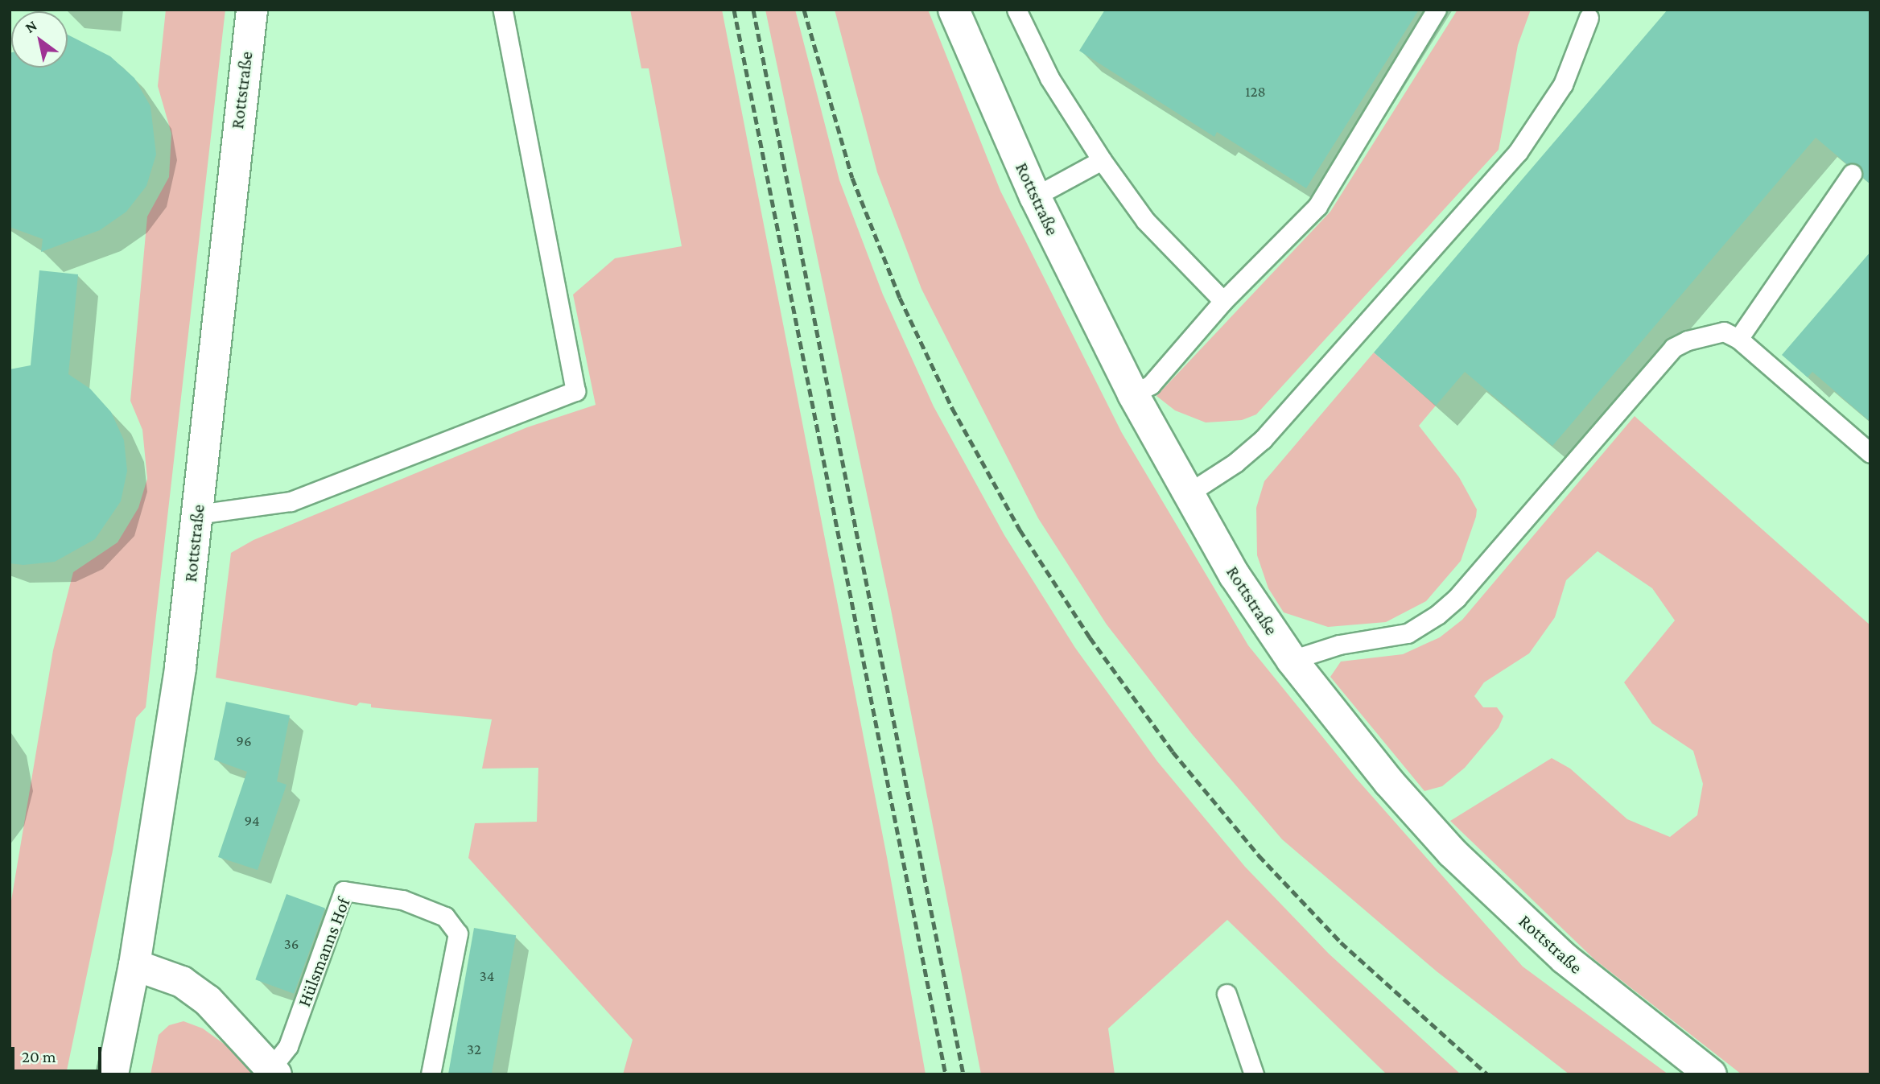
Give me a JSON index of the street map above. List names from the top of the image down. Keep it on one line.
{"streets":{"street":["Rottstraße","Hülsmanns Hof"]},"crossings":[["Rottstraße","Hülsmanns Hof"]],"house_numbers":["128","96","94","36","34","32"],"scale_bar":"20 m","north":"top left"}
